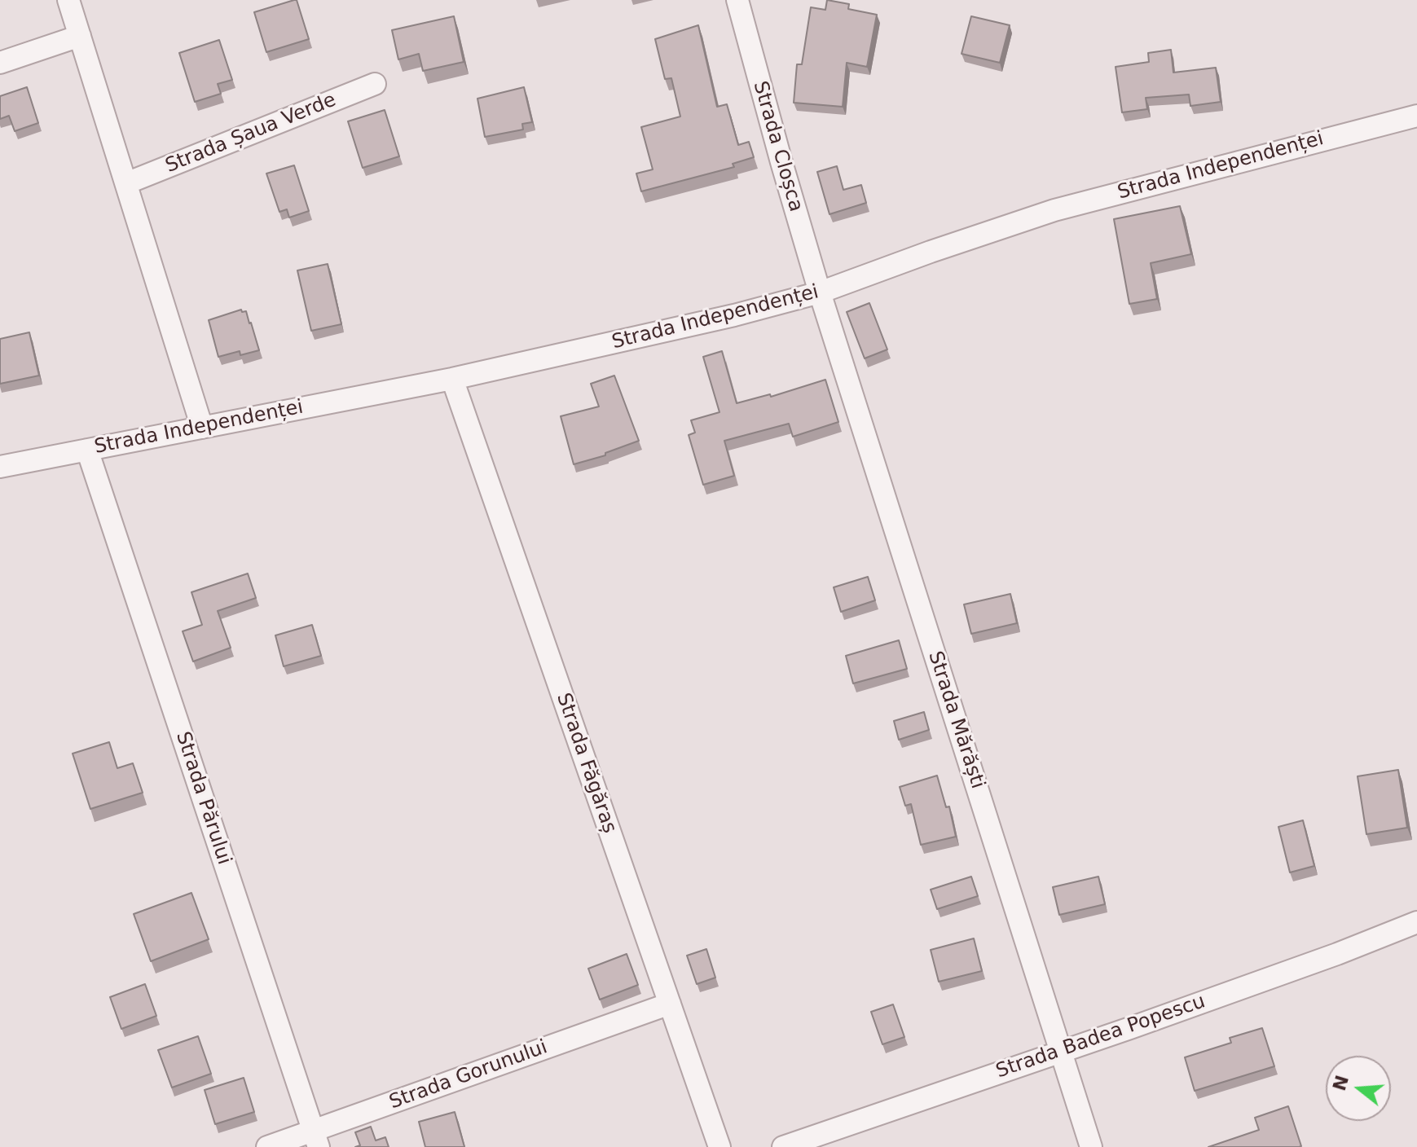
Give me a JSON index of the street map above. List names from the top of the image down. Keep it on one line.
{"streets":{"street":["Strada Șaua Verde","Strada Cloșca","Strada Independenței","Strada Mărăști","Strada Făgăraș","Strada Părului","Strada Badea Popescu","Strada Gorunului"]},"crossings":[["Strada Cloșca","Strada Independenței"],["Strada Cloșca","Strada Mărăști"],["Strada Independenței","Strada Mărăști"],["Strada Independenței","Strada Făgăraș"],["Strada Independenței","Strada Părului"],["Strada Mărăști","Strada Badea Popescu"],["Strada Făgăraș","Strada Gorunului"],["Strada Părului","Strada Gorunului"]],"north":"left"}
